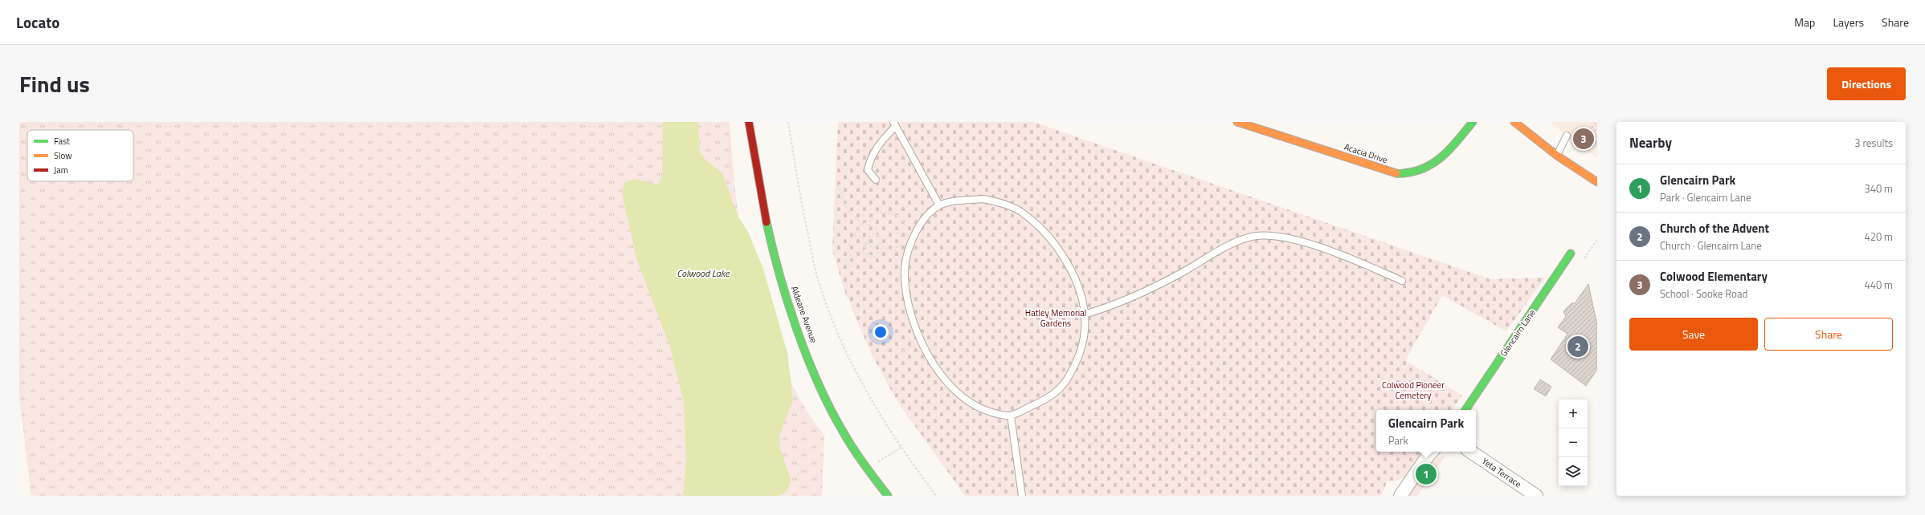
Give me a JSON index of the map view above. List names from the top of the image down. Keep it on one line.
{"streets":{"street":["Acacia Drive","Aldeane Avenue","Glencairn Lane","Yeta Terrace"]},"water":["Colwood Lake"],"parks":["Hatley Memorial Gardens","Colwood Pioneer Cemetery"],"legend":["Fast","Slow","Jam"],"page":{"header":"Locato","nav":["Map","Layers","Share"],"title":"Find us","buttons":["Directions",["Save","Share"]],"heading":["Nearby","3 results"],"pins":["3","2","1"],"list":[{"mark":"1","name":"Glencairn Park","note":"Park · Glencairn Lane","value":"340 m"},{"mark":"2","name":"Church of the Advent","note":"Church · Glencairn Lane","value":"420 m"},{"mark":"3","name":"Colwood Elementary","note":"School · Sooke Road","value":"440 m"}],"map_buttons":["+","−"],"popup":["Glencairn Park","Park"]}}
